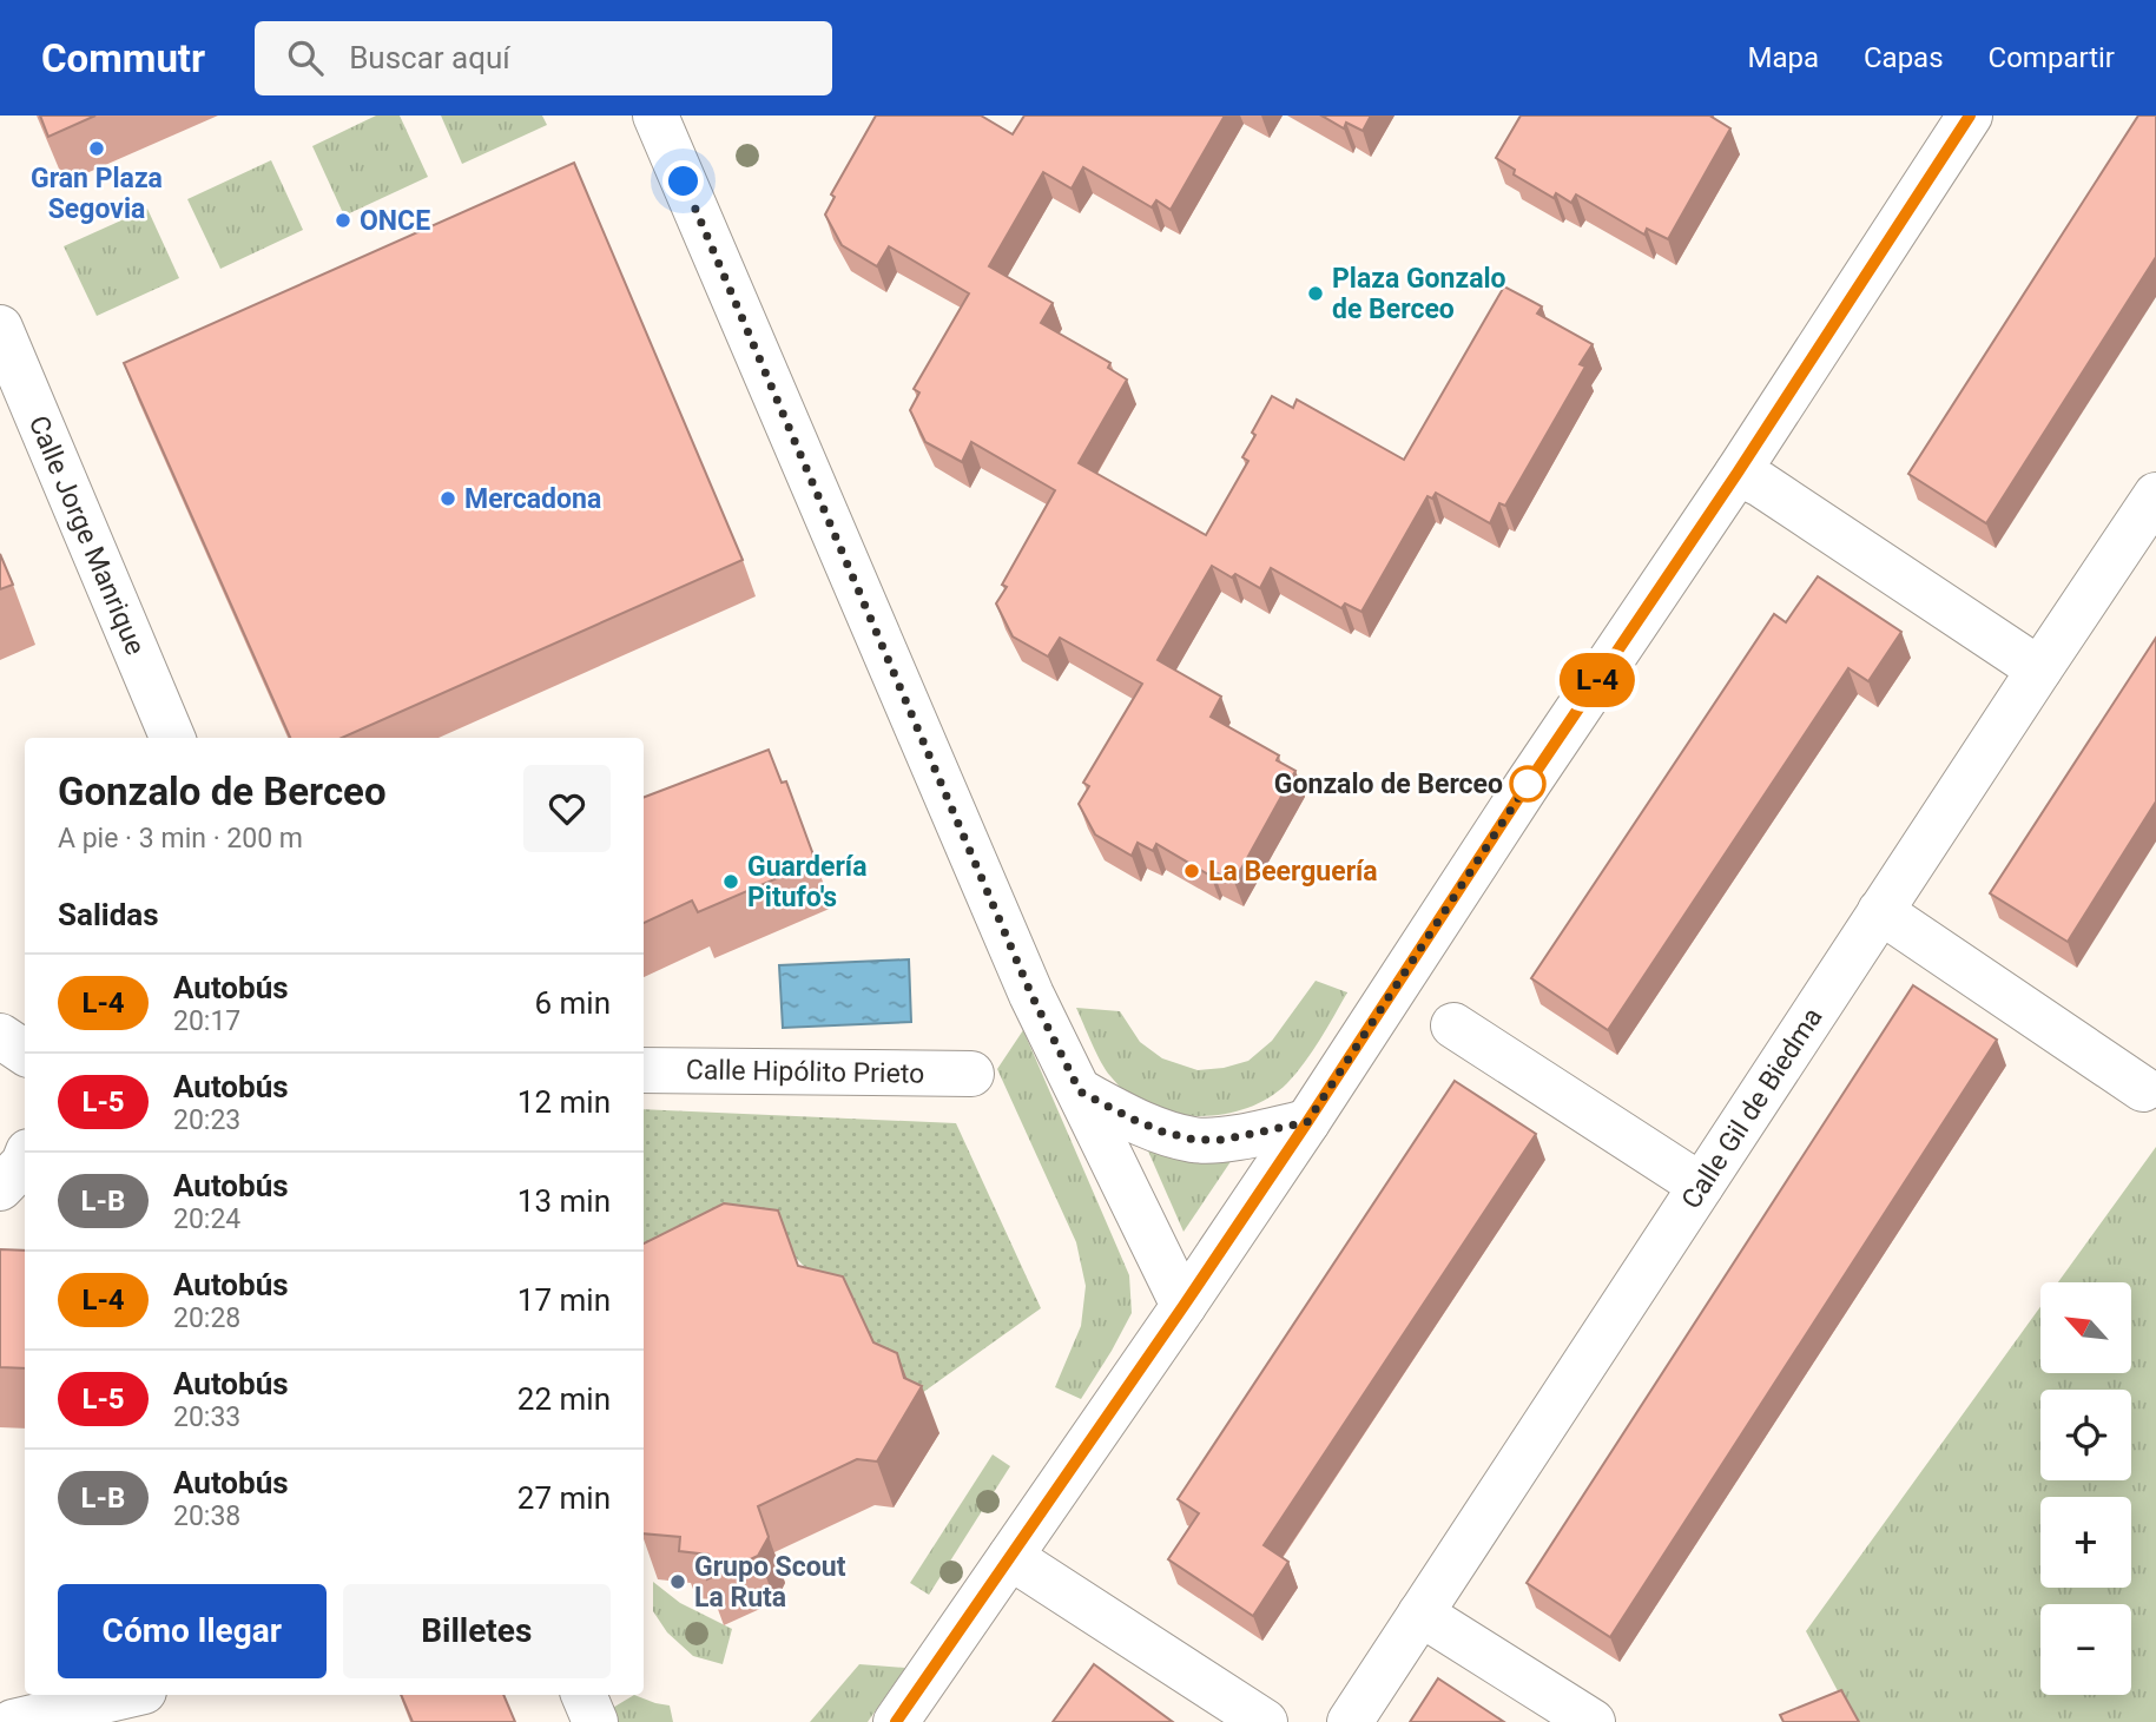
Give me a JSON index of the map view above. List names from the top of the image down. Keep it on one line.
{"streets":{"street":["Calle Jorge Manrique","Calle Hipólito Prieto","Calle Gil de Biedma"]},"places":["Gran Plaza Segovia","ONCE","Plaza Gonzalo de Berceo","Mercadona","Gonzalo de Berceo","La Beerguería","Guardería Pitufo's","Grupo Scout La Ruta"],"lines":["bus line L-4"],"north":"top left","page":{"header":"Commutr","search":"Buscar aquí","nav":["Mapa","Capas","Compartir"],"on_map":"L-4","heading":[["Gonzalo de Berceo","A pie · 3 min · 200 m"],"Salidas"],"list":[{"mark":"L-4","name":"Autobús","note":"20:17","value":"6 min"},{"mark":"L-5","name":"Autobús","note":"20:23","value":"12 min"},{"mark":"L-B","name":"Autobús","note":"20:24","value":"13 min"},{"mark":"L-4","name":"Autobús","note":"20:28","value":"17 min"},{"mark":"L-5","name":"Autobús","note":"20:33","value":"22 min"},{"mark":"L-B","name":"Autobús","note":"20:38","value":"27 min"}],"map_buttons":["+","−"],"buttons":["Cómo llegar","Billetes"]}}
